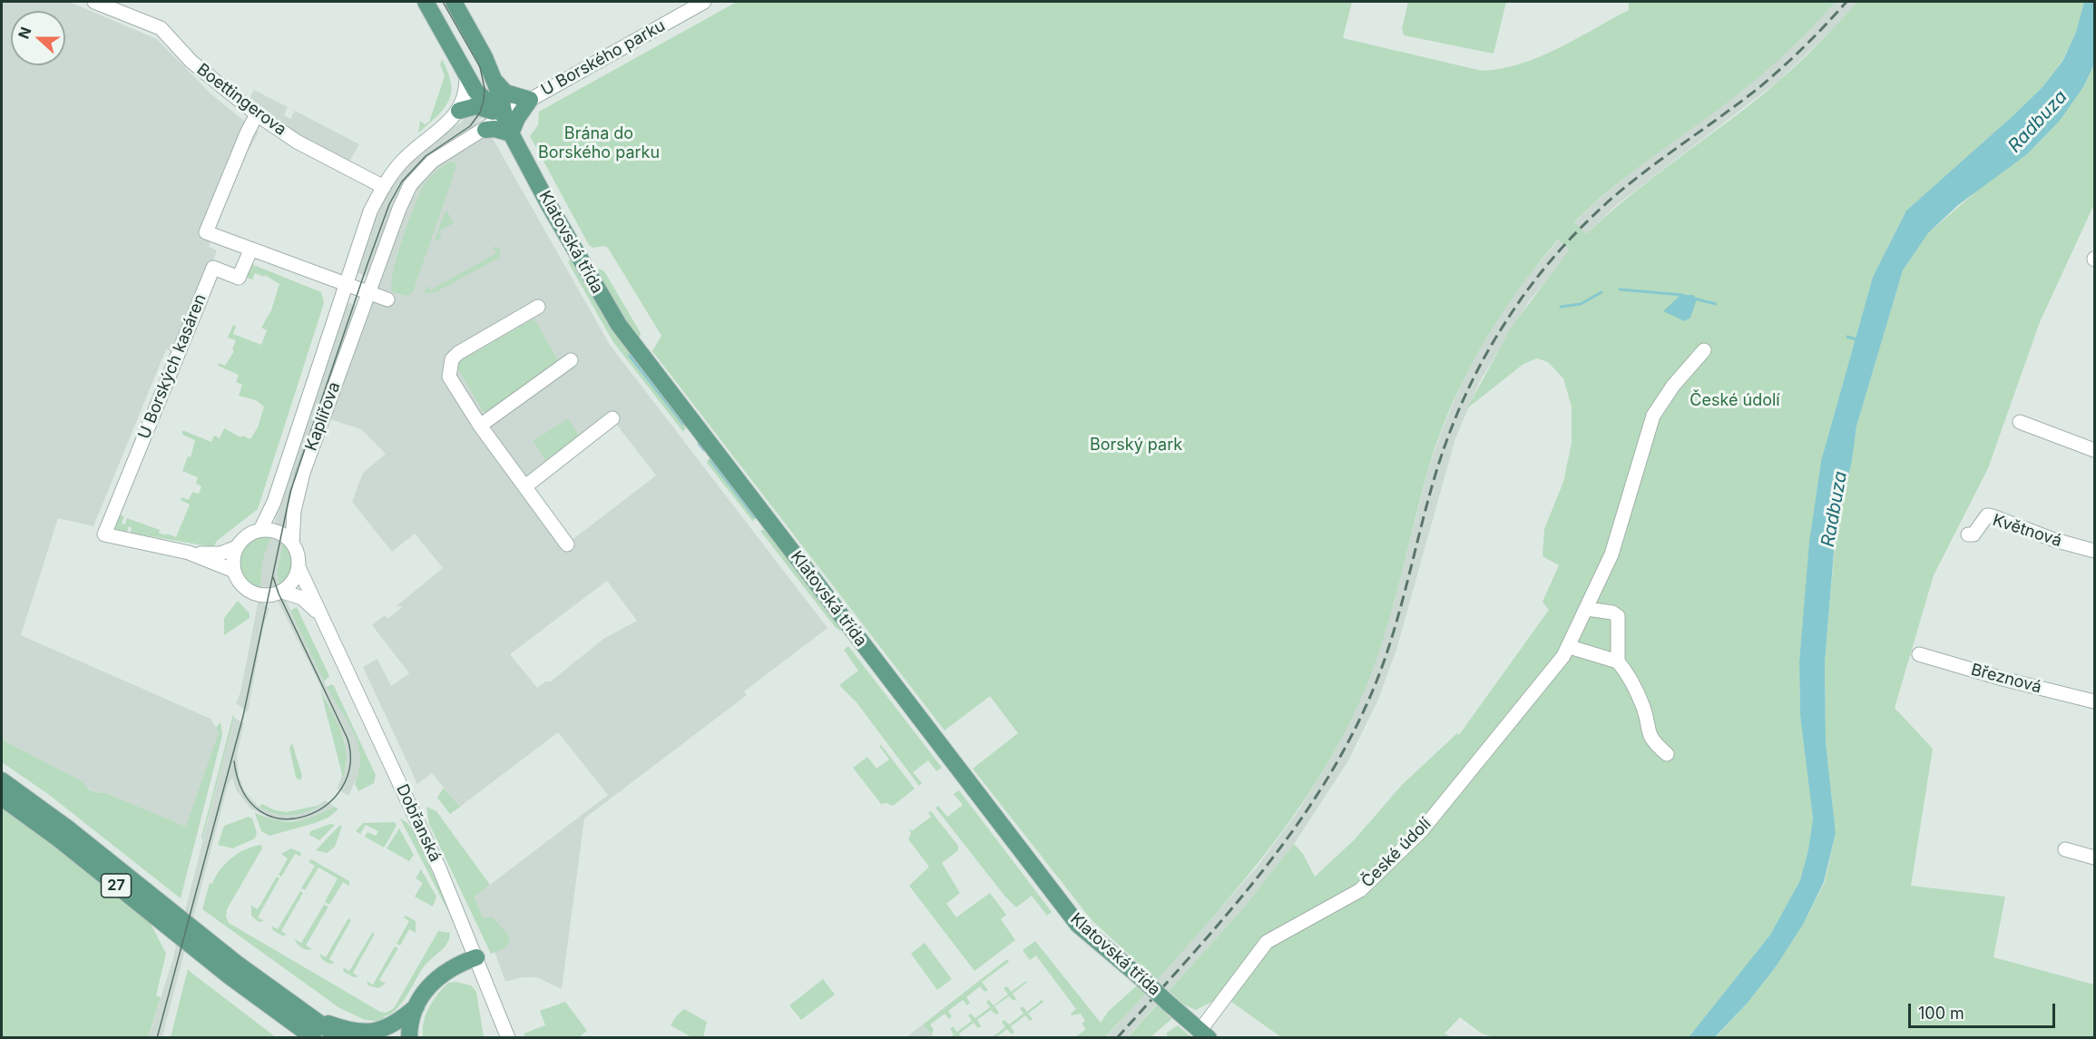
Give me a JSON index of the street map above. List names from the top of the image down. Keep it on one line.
{"streets":{"main road":["Klatovská třída","27"],"street":["U Borského parku","Boettingerova","U Borských kasáren","Kaplířova","Květnová","Březnová","Dobřanská","České údolí"]},"crossings":[["U Borského parku","Klatovská třída"],["U Borského parku","Kaplířova"],["Boettingerova","Kaplířova"],["Klatovská třída","Kaplířova"],["Klatovská třída","České údolí"],["Kaplířova","Dobřanská"]],"water":["Radbuza"],"parks":["Brána do Borského parku","České údolí","Borský park"],"scale_bar":"100 m","north":"left"}
